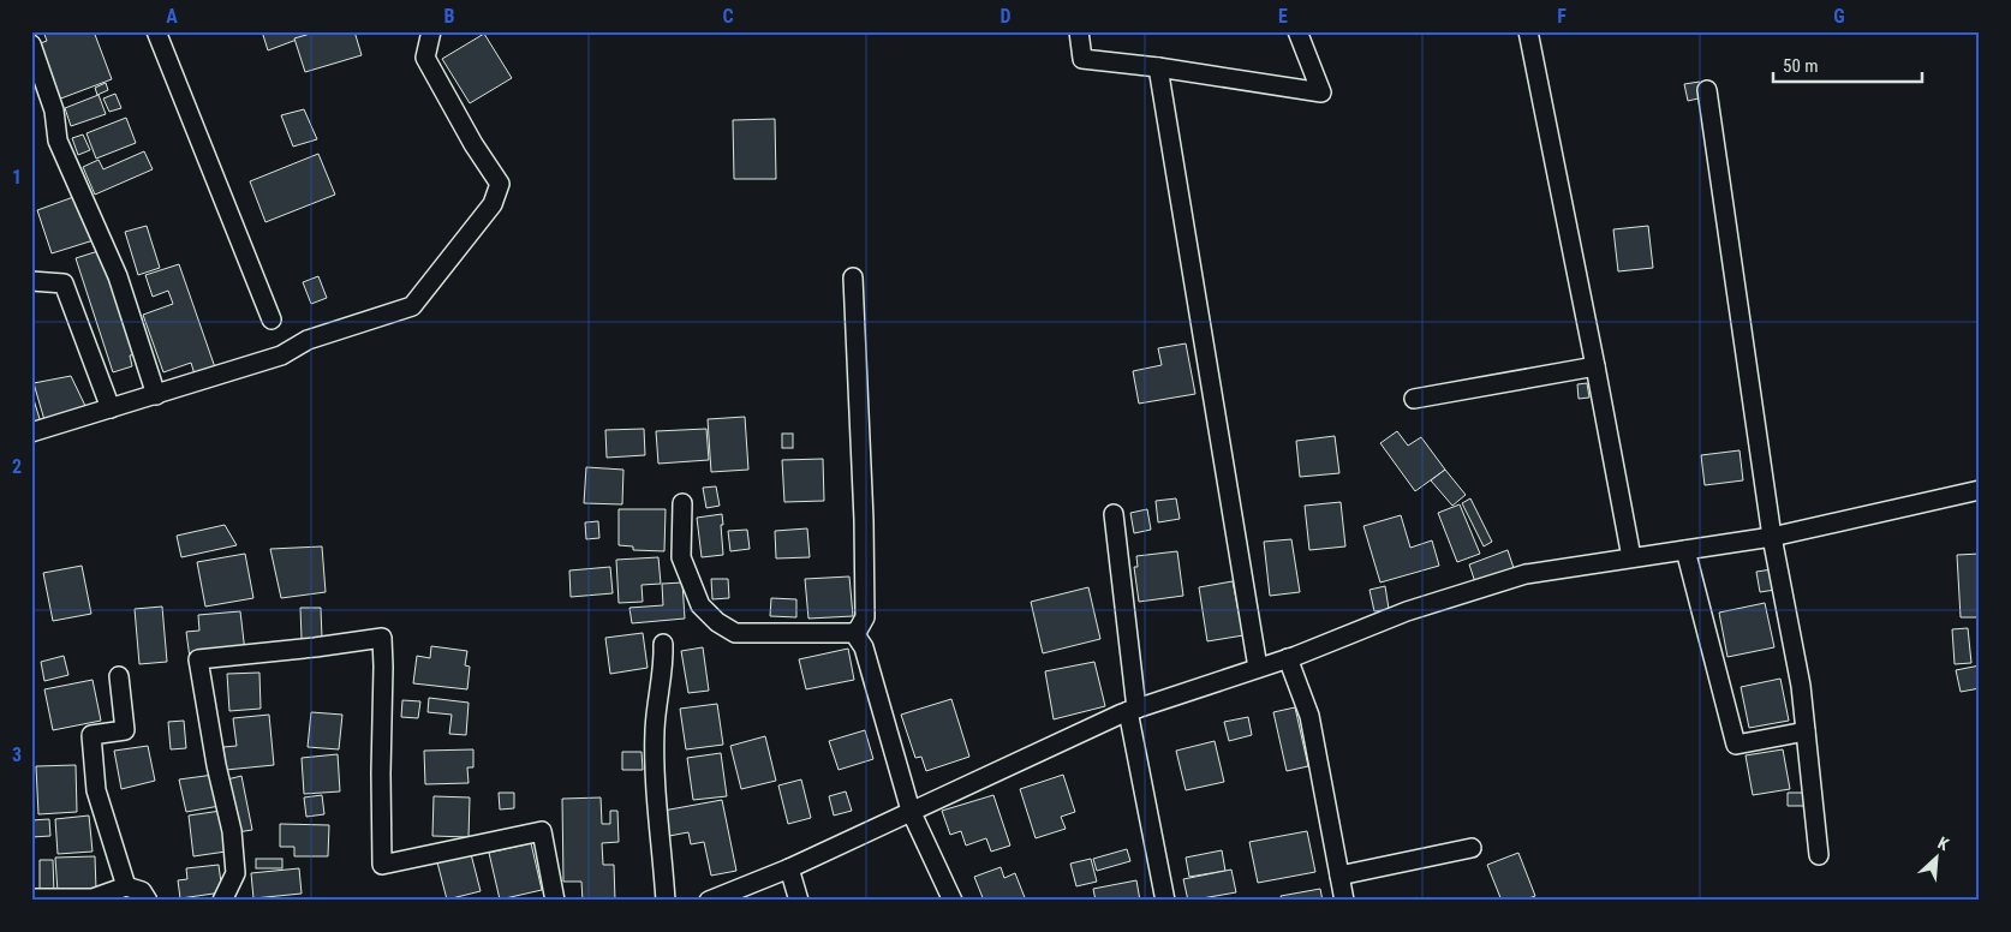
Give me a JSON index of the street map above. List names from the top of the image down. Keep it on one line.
{"scale_bar":"50 m","north":"top right","grid":{"columns":["A","B","C","D","E","F","G"],"rows":["1","2","3"]}}
